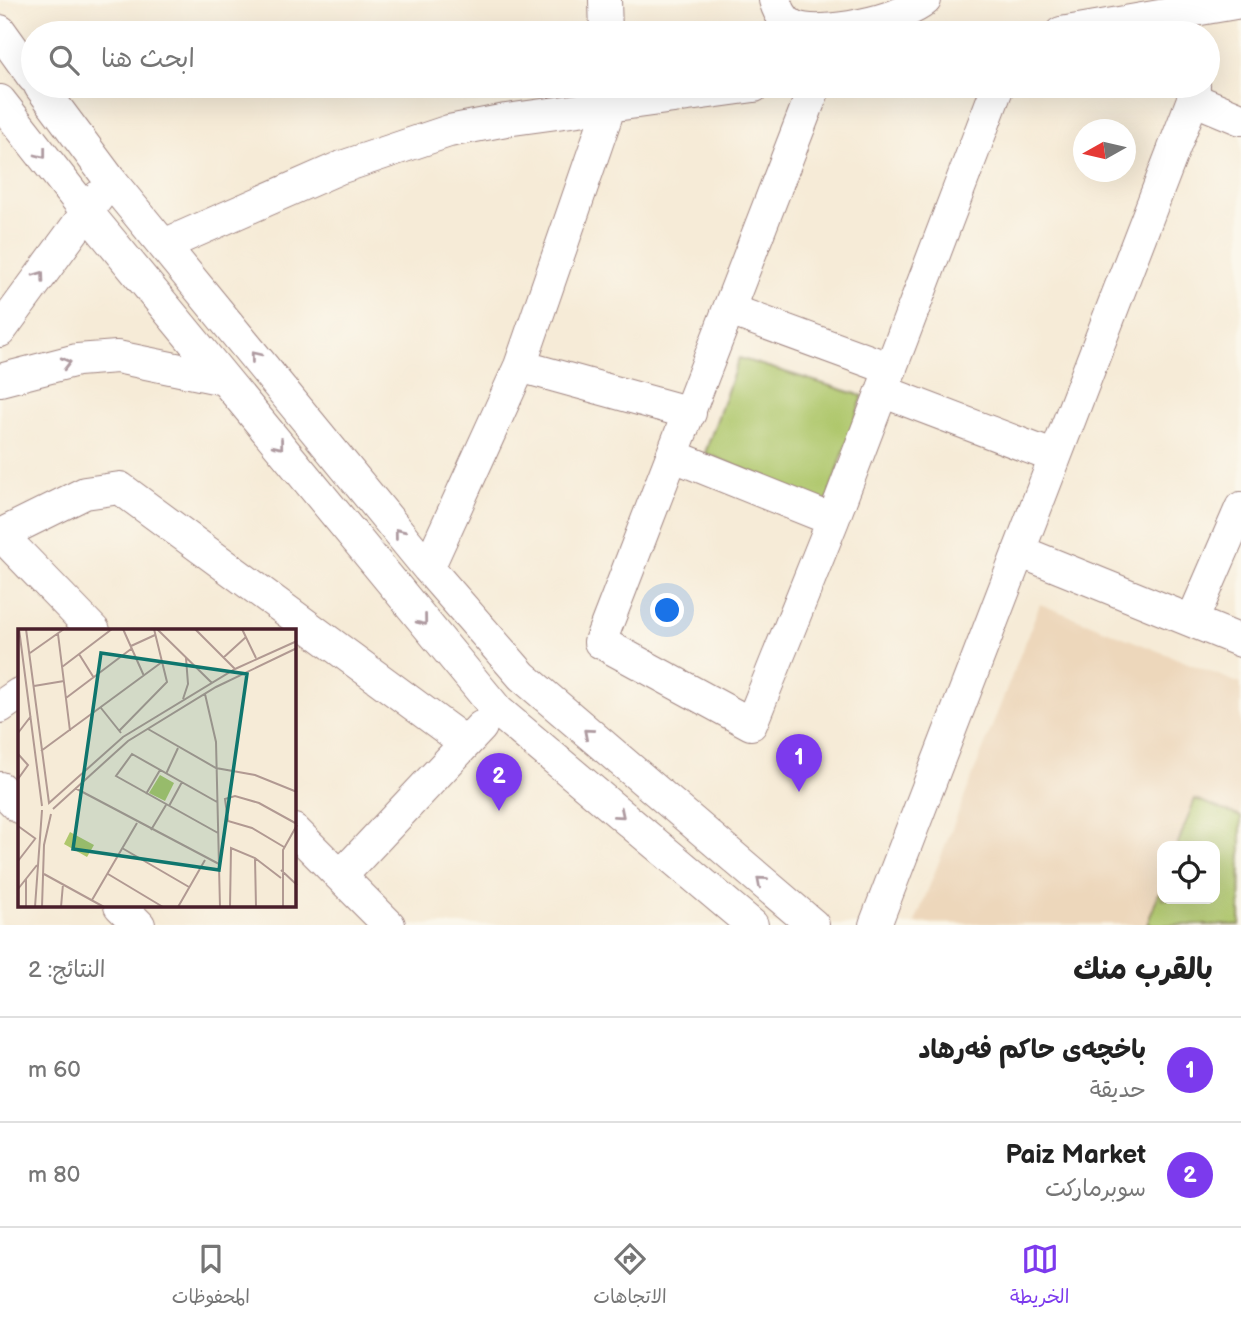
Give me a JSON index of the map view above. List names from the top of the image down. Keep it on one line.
{"north":"left","page":{"search":"ابحث هنا","pins":["1","2"],"heading":["بالقرب منك","النتائج: 2"],"list":[{"mark":"1","name":"باخچەی حاکم فەرهاد","note":"حديقة","value":"60 m"},{"mark":"2","name":"Paiz Market","note":"سوبرماركت","value":"80 m"}],"nav":["الخريطة","الاتجاهات","المحفوظات"]}}
